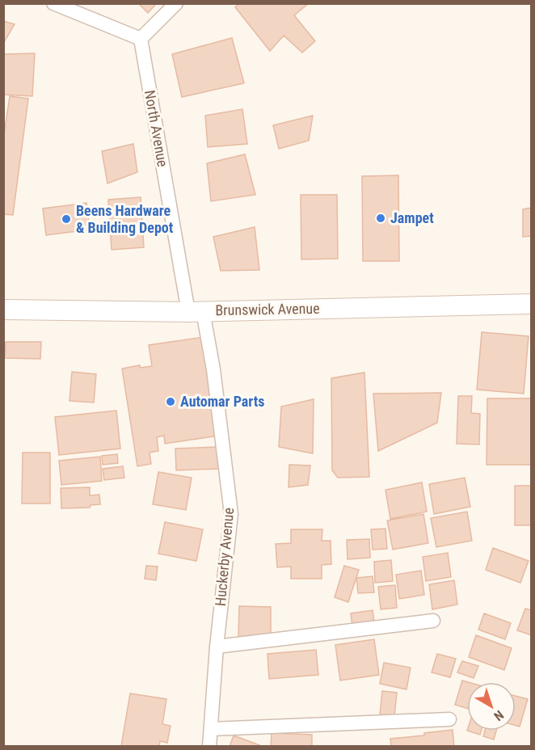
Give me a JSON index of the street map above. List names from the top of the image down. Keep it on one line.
{"streets":{"main road":["Brunswick Avenue"],"street":["North Avenue","Huckerby Avenue"]},"crossings":[["North Avenue","Brunswick Avenue"],["North Avenue","Huckerby Avenue"],["Brunswick Avenue","Huckerby Avenue"]],"places":["Jampet","Beens Hardware & Building Depot","Automar Parts"],"north":"bottom right"}
